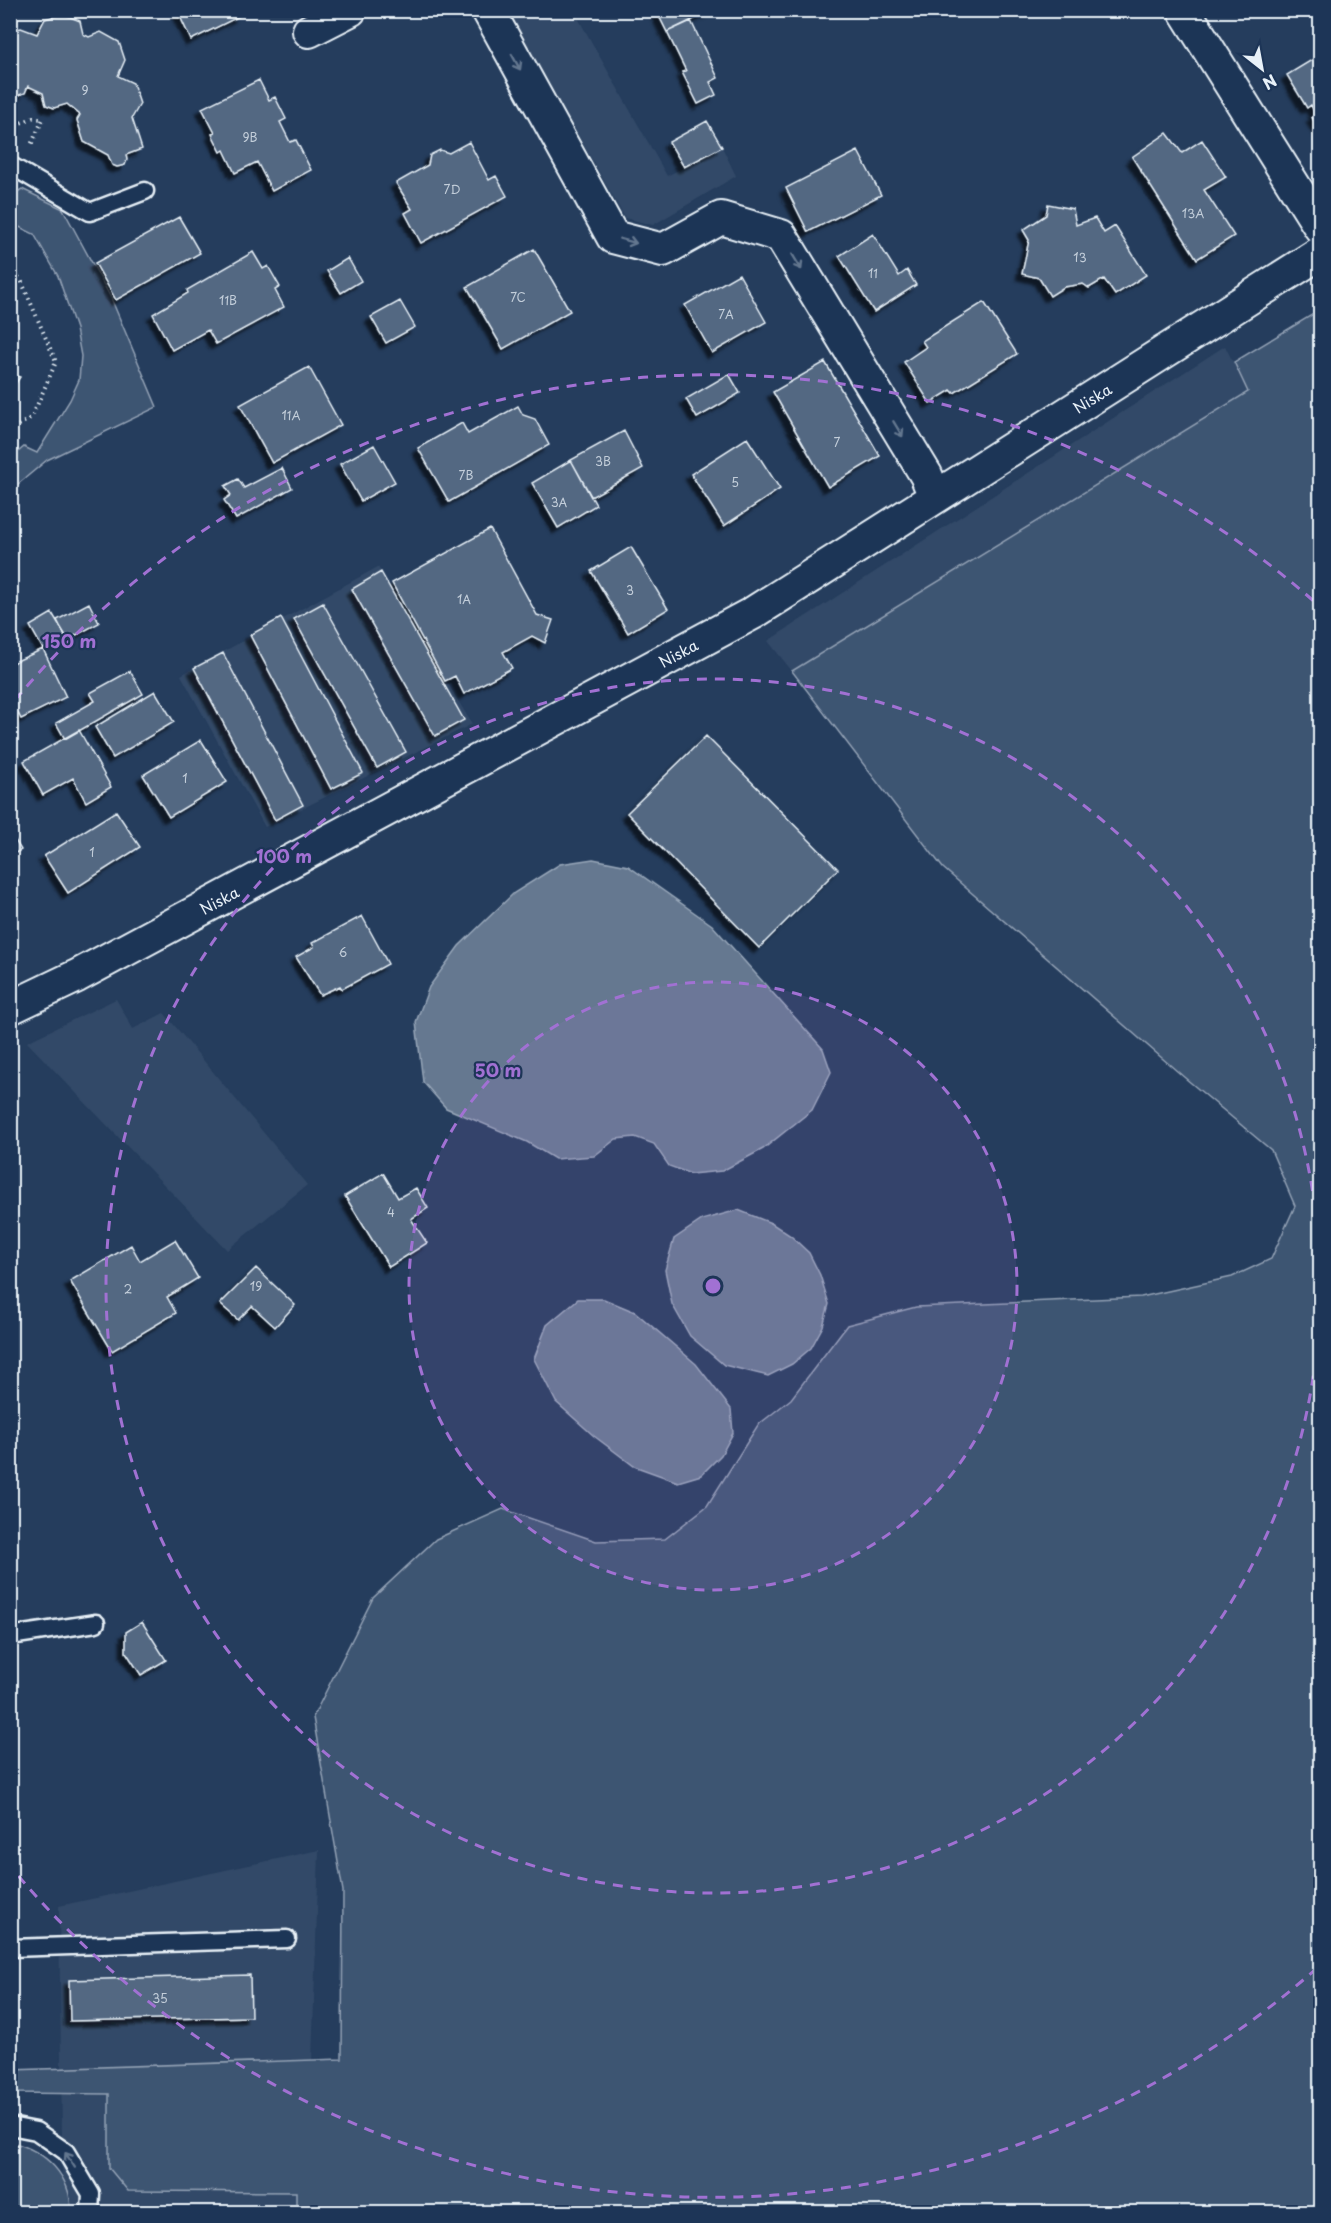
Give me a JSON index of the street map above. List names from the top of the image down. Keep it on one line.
{"streets":{"street":["Niska"]},"house_numbers":["9","9B","7D","13A","13","11","7C","11B","7A","11A","7","3B","7B","5","3A","3","1A","1","1","6","4","19","2","35"],"north":"bottom right","rings":["150 m","100 m","50 m"]}
